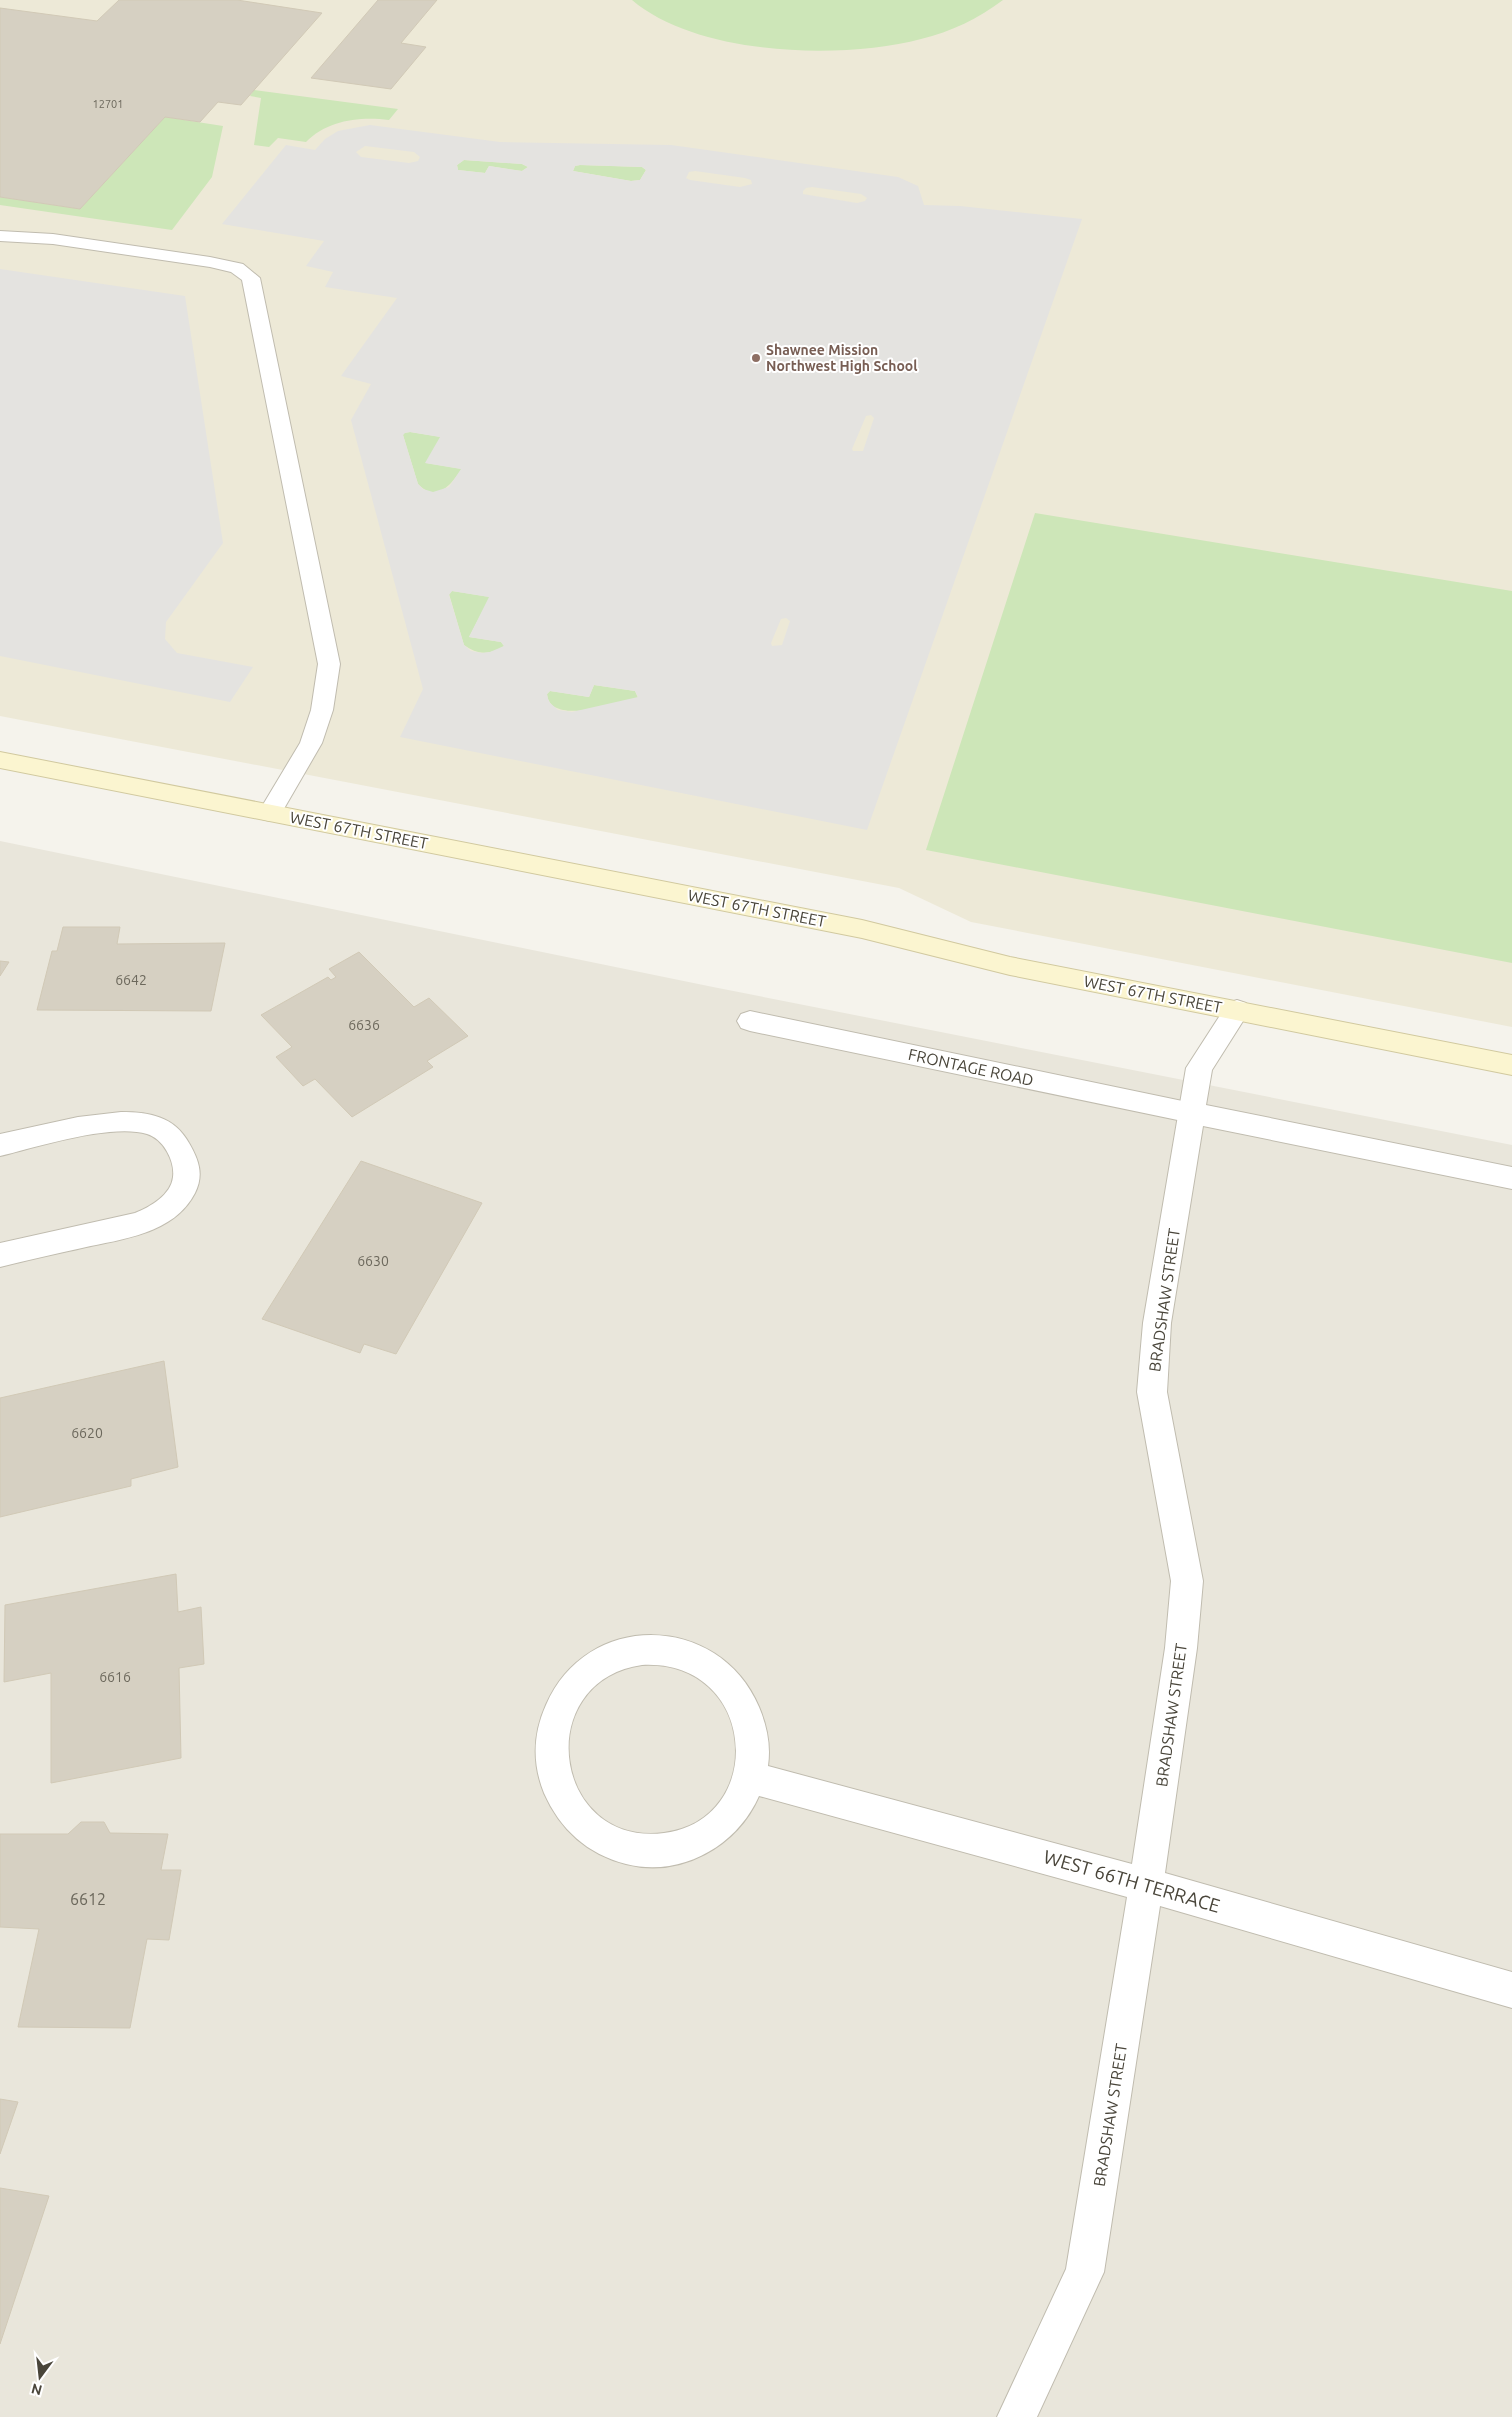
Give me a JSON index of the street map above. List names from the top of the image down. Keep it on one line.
{"streets":{"street":["WEST 67TH STREET","FRONTAGE ROAD","BRADSHAW STREET","WEST 66TH TERRACE"]},"crossings":[["WEST 67TH STREET","BRADSHAW STREET"],["FRONTAGE ROAD","BRADSHAW STREET"],["BRADSHAW STREET","WEST 66TH TERRACE"]],"places":["Shawnee Mission Northwest High School"],"house_numbers":["12701","6642","6636","6630","6620","6616","6612"],"north":"bottom"}
